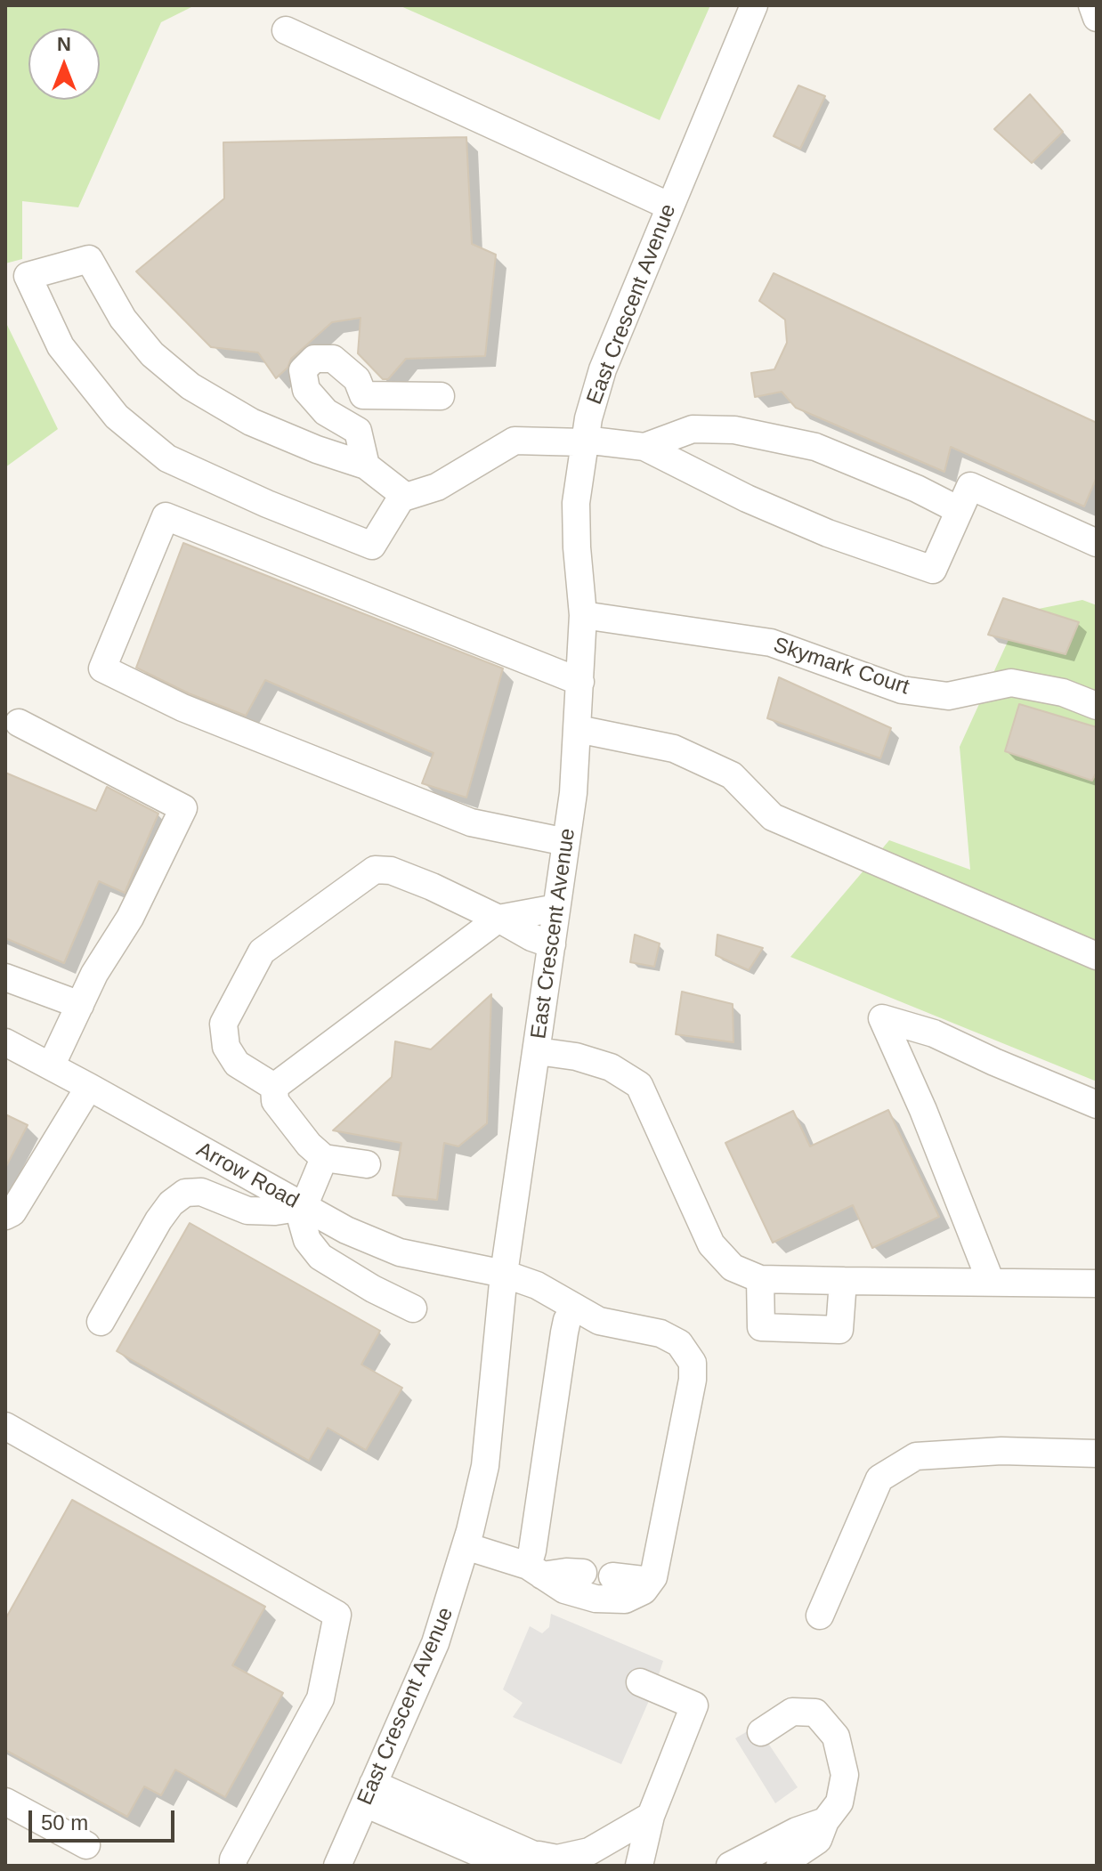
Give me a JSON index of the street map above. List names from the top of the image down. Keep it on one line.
{"streets":{"street":["East Crescent Avenue","Skymark Court","Arrow Road"]},"crossings":[["East Crescent Avenue","Skymark Court"],["East Crescent Avenue","Arrow Road"]],"scale_bar":"50 m","north":"top"}
